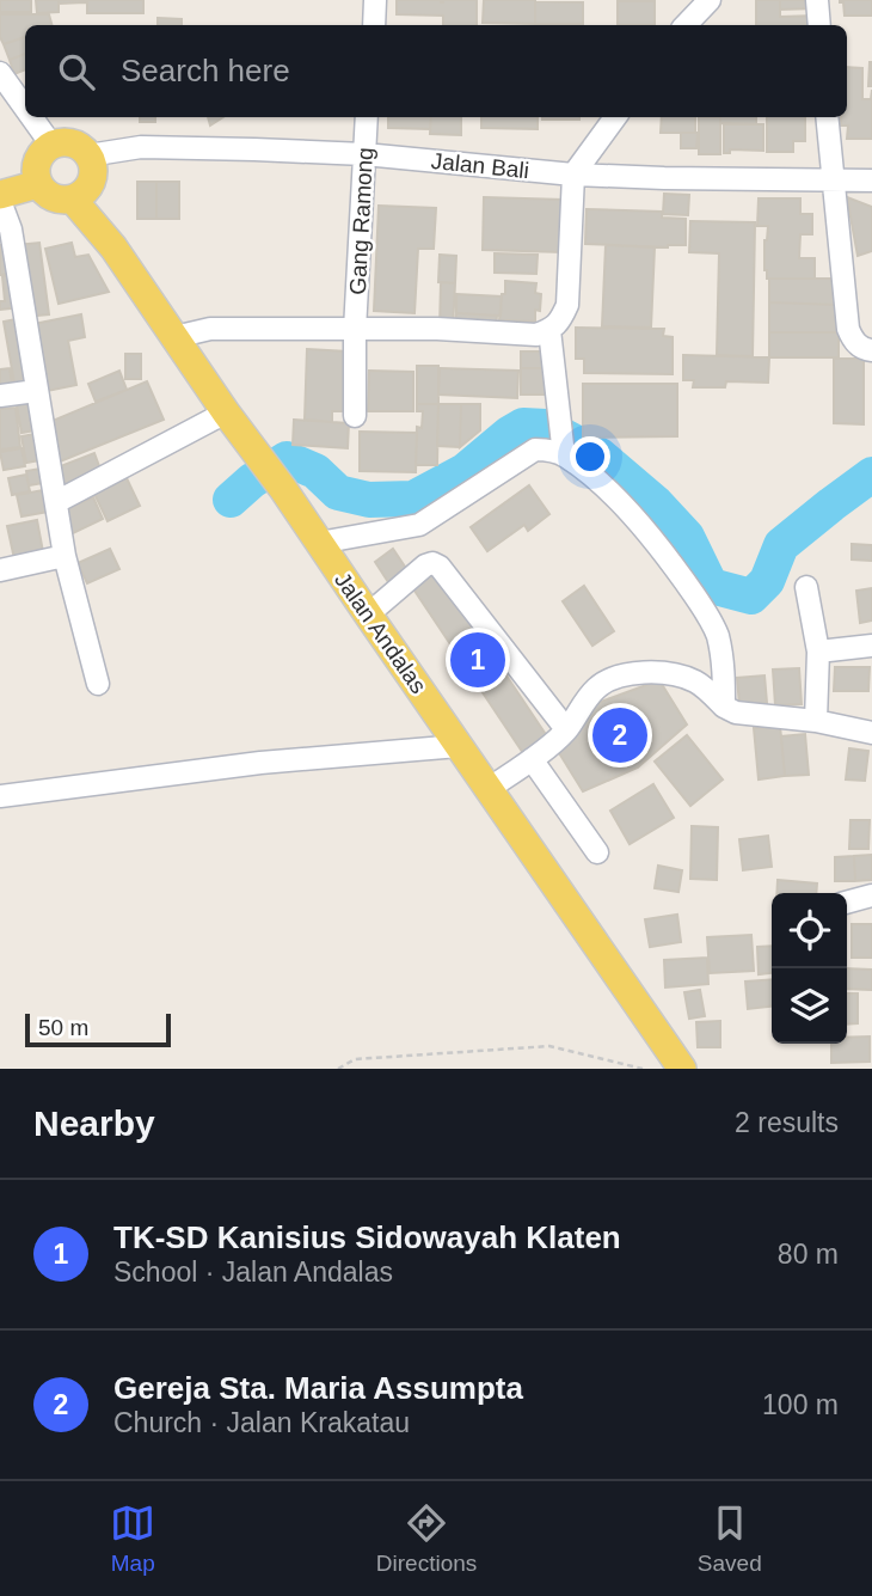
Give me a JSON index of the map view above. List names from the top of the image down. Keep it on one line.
{"streets":{"main road":["Jalan Andalas"],"street":["Jalan Bali","Gang Ramong"]},"crossings":[["Jalan Bali","Gang Ramong"],["Jalan Bali","Jalan Andalas"]],"scale_bar":"50 m","page":{"search":"Search here","pins":["1","2"],"scale":"50 m","heading":["Nearby","2 results"],"list":[{"mark":"1","name":"TK-SD Kanisius Sidowayah Klaten","note":"School · Jalan Andalas","value":"80 m"},{"mark":"2","name":"Gereja Sta. Maria Assumpta","note":"Church · Jalan Krakatau","value":"100 m"}],"nav":["Map","Directions","Saved"]}}
